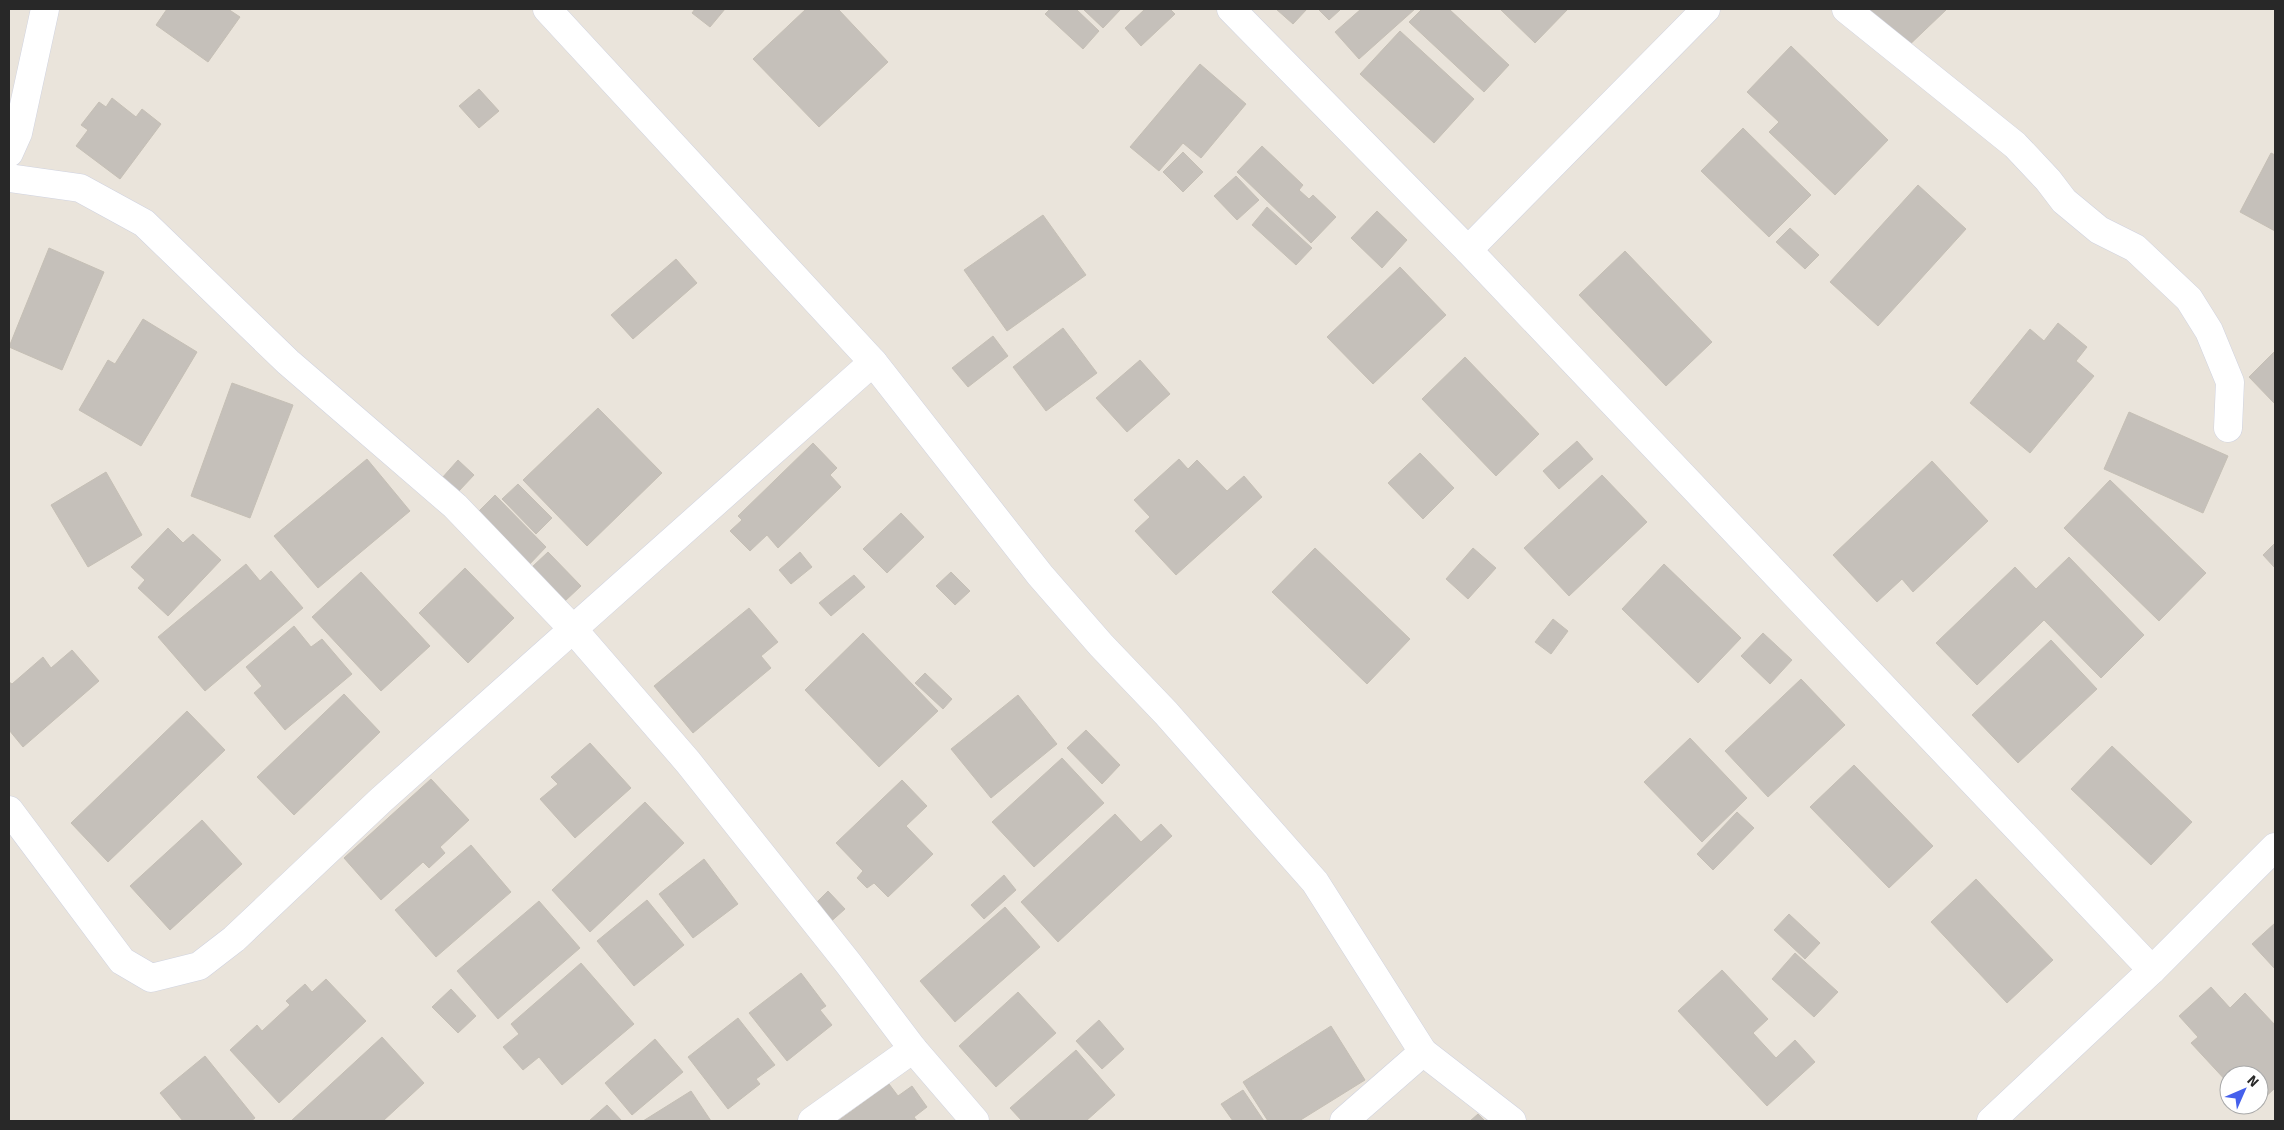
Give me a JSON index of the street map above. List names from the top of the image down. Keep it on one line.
{"north":"top right"}
